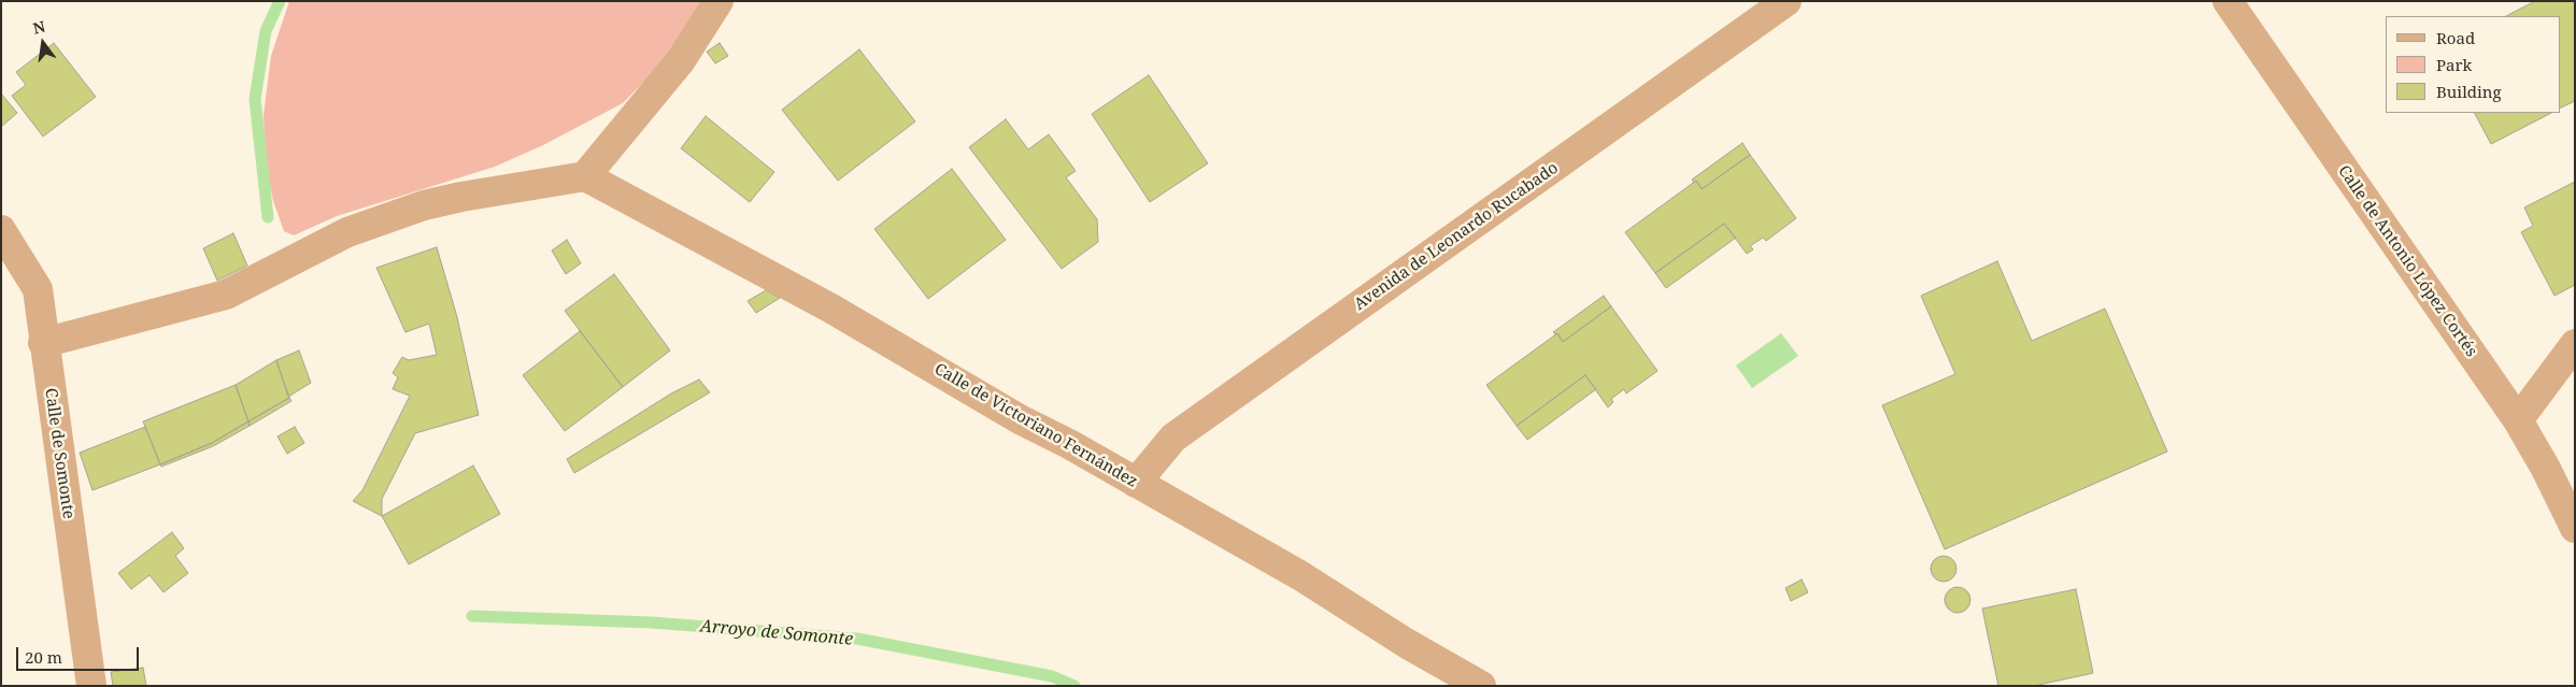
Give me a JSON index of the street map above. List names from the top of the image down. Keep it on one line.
{"streets":{"street":["Avenida de Leonardo Rucabado","Calle de Antonio López Cortés","Calle de Victoriano Fernández","Calle de Somonte"]},"crossings":[["Avenida de Leonardo Rucabado","Calle de Victoriano Fernández"]],"water":["Arroyo de Somonte"],"legend":["Road","Park","Building"],"scale_bar":"20 m","north":"top"}
